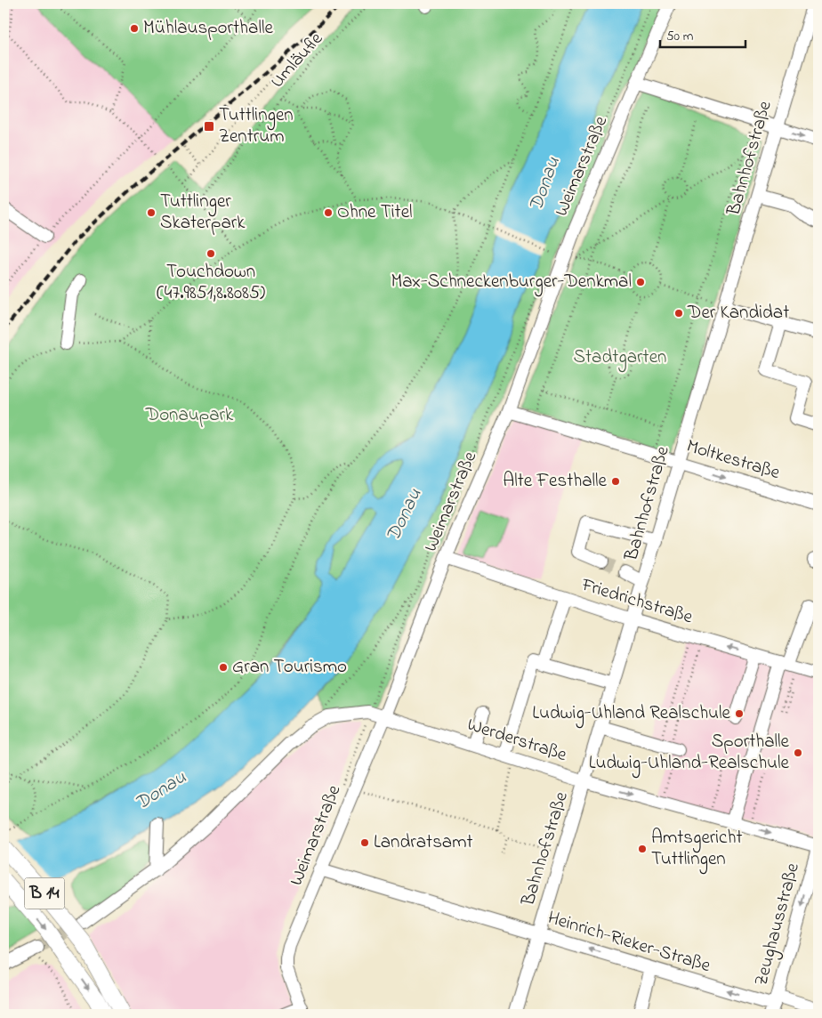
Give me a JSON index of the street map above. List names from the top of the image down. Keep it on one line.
{"streets":{"main road":["B 14"],"street":["Bahnhofstraße","Weimarstraße","Moltkestraße","Friedrichstraße","Werderstraße","Zeughausstraße","Heinrich-Rieker-Straße"],"path":["Umläufle"]},"crossings":[["Bahnhofstraße","Moltkestraße"],["Bahnhofstraße","Friedrichstraße"],["Bahnhofstraße","Werderstraße"],["Bahnhofstraße","Heinrich-Rieker-Straße"],["Weimarstraße","Moltkestraße"],["Weimarstraße","Friedrichstraße"],["Weimarstraße","Werderstraße"],["Weimarstraße","Heinrich-Rieker-Straße"],["Werderstraße","Zeughausstraße"],["Zeughausstraße","Heinrich-Rieker-Straße"]],"one_way":["Moltkestraße","Zeughausstraße","Heinrich-Rieker-Straße"],"water":["Donau"],"parks":["Stadtgarten","Donaupark"],"places":{"other":["Mühlausporthalle","Tuttlinger Skaterpark","Ohne Titel","Touchdown (47.9851,8.8085)","Max-Schneckenburger-Denkmal","Der Kandidat","Alte Festhalle","Gran Tourismo","Ludwig-Uhland Realschule","Sporthalle Ludwig-Uhland-Realschule","Landratsamt","Amtsgericht Tuttlingen"],"transit":["Tuttlingen Zentrum"]},"scale_bar":"50 m"}
